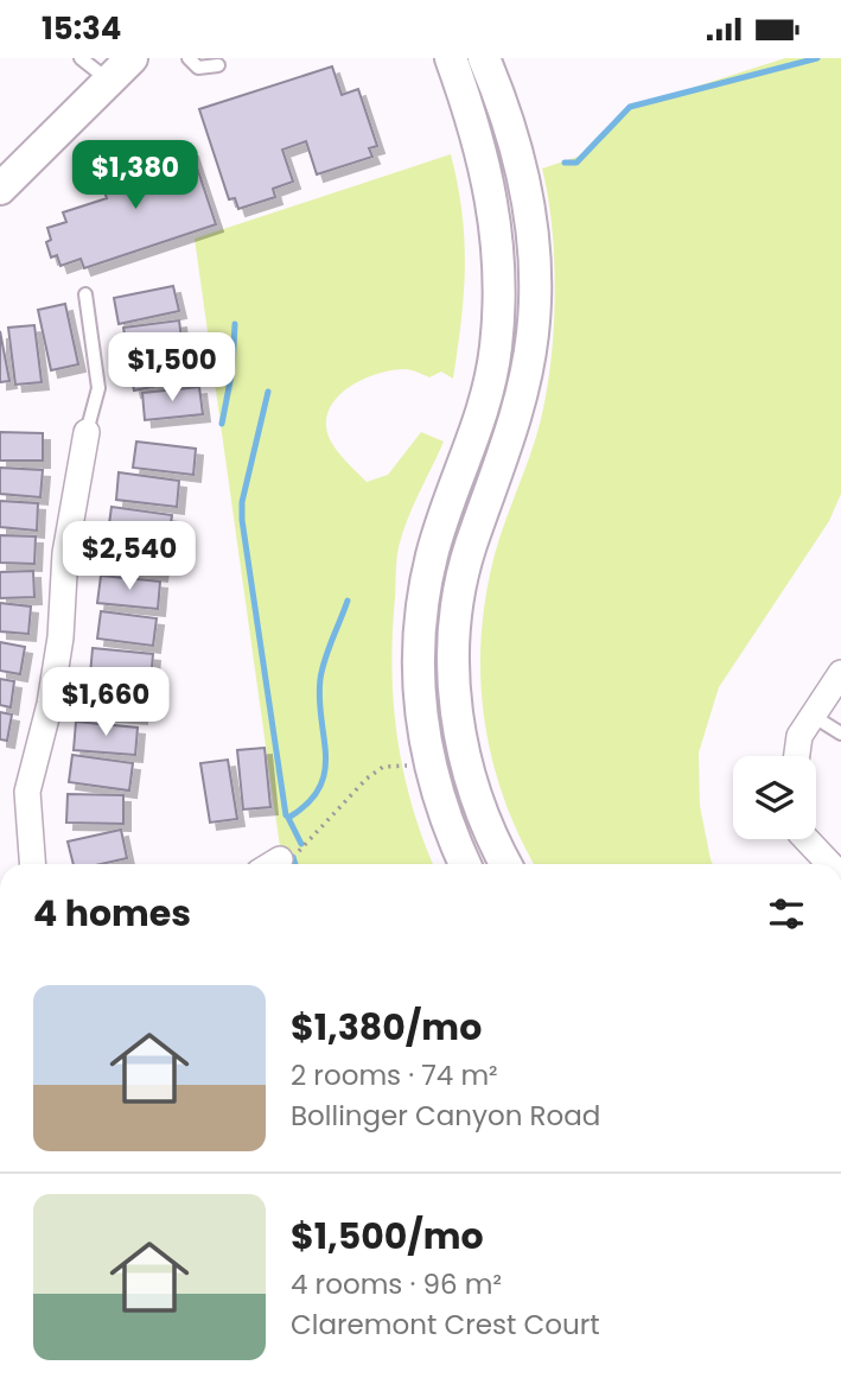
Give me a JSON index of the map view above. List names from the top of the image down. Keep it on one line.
{"page":{"status":"15:34","price":["$1,380","$1,500","$2,540","$1,660"],"heading":"4 homes","list":[{"name":"$1,380/mo","note":"2 rooms · 74 m² · Bollinger Canyon Road"},{"name":"$1,500/mo","note":"4 rooms · 96 m² · Claremont Crest Court"}]}}
